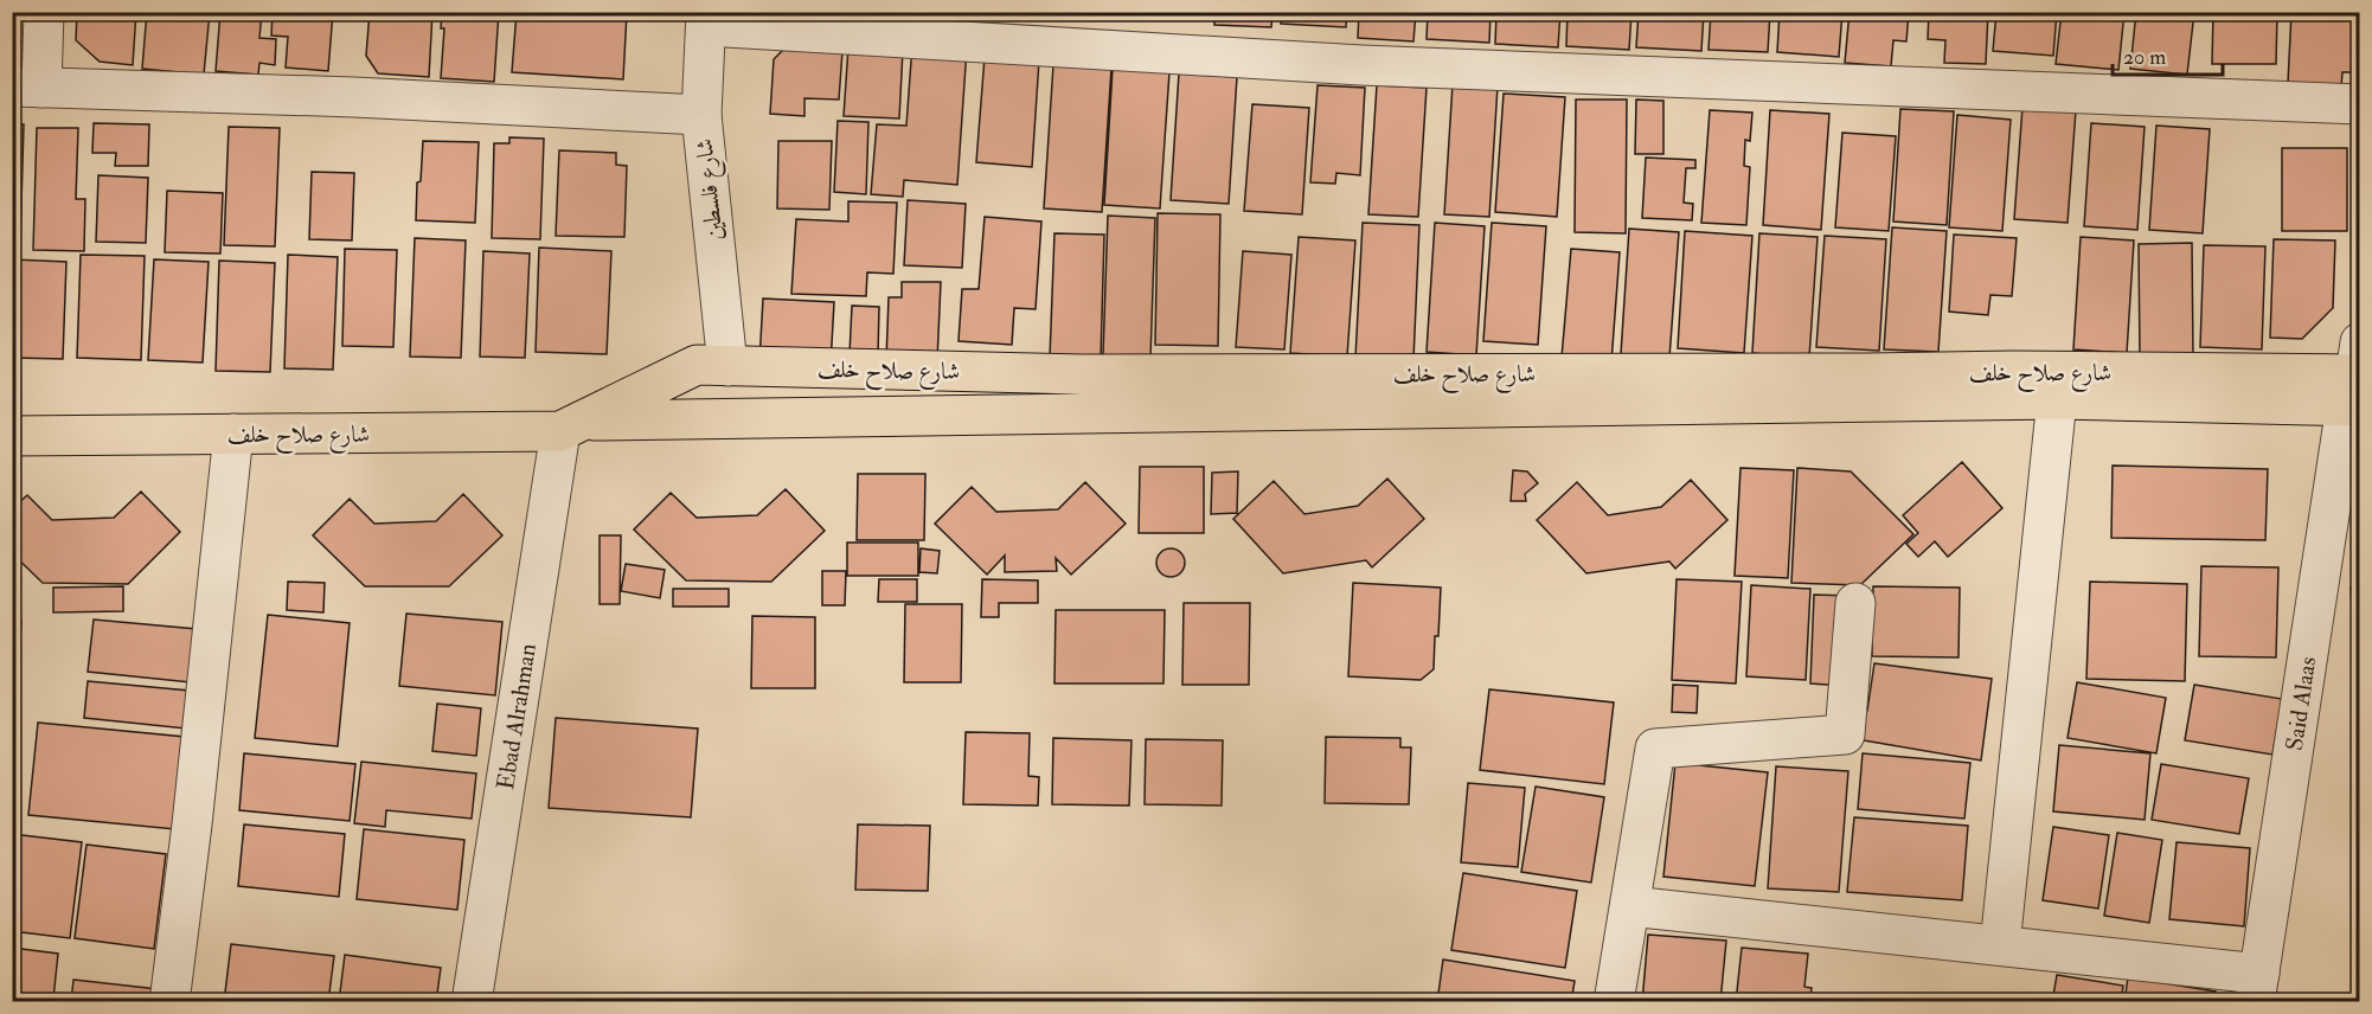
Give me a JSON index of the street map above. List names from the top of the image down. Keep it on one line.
{"streets":{"main road":["شارع صلاح خلف"],"street":["شارع فلسطين","Said Alaas","Ebad Alrahman"]},"crossings":[["شارع فلسطين","شارع صلاح خلف"],["شارع صلاح خلف","Said Alaas"],["شارع صلاح خلف","Ebad Alrahman"]],"scale_bar":"20 m"}
